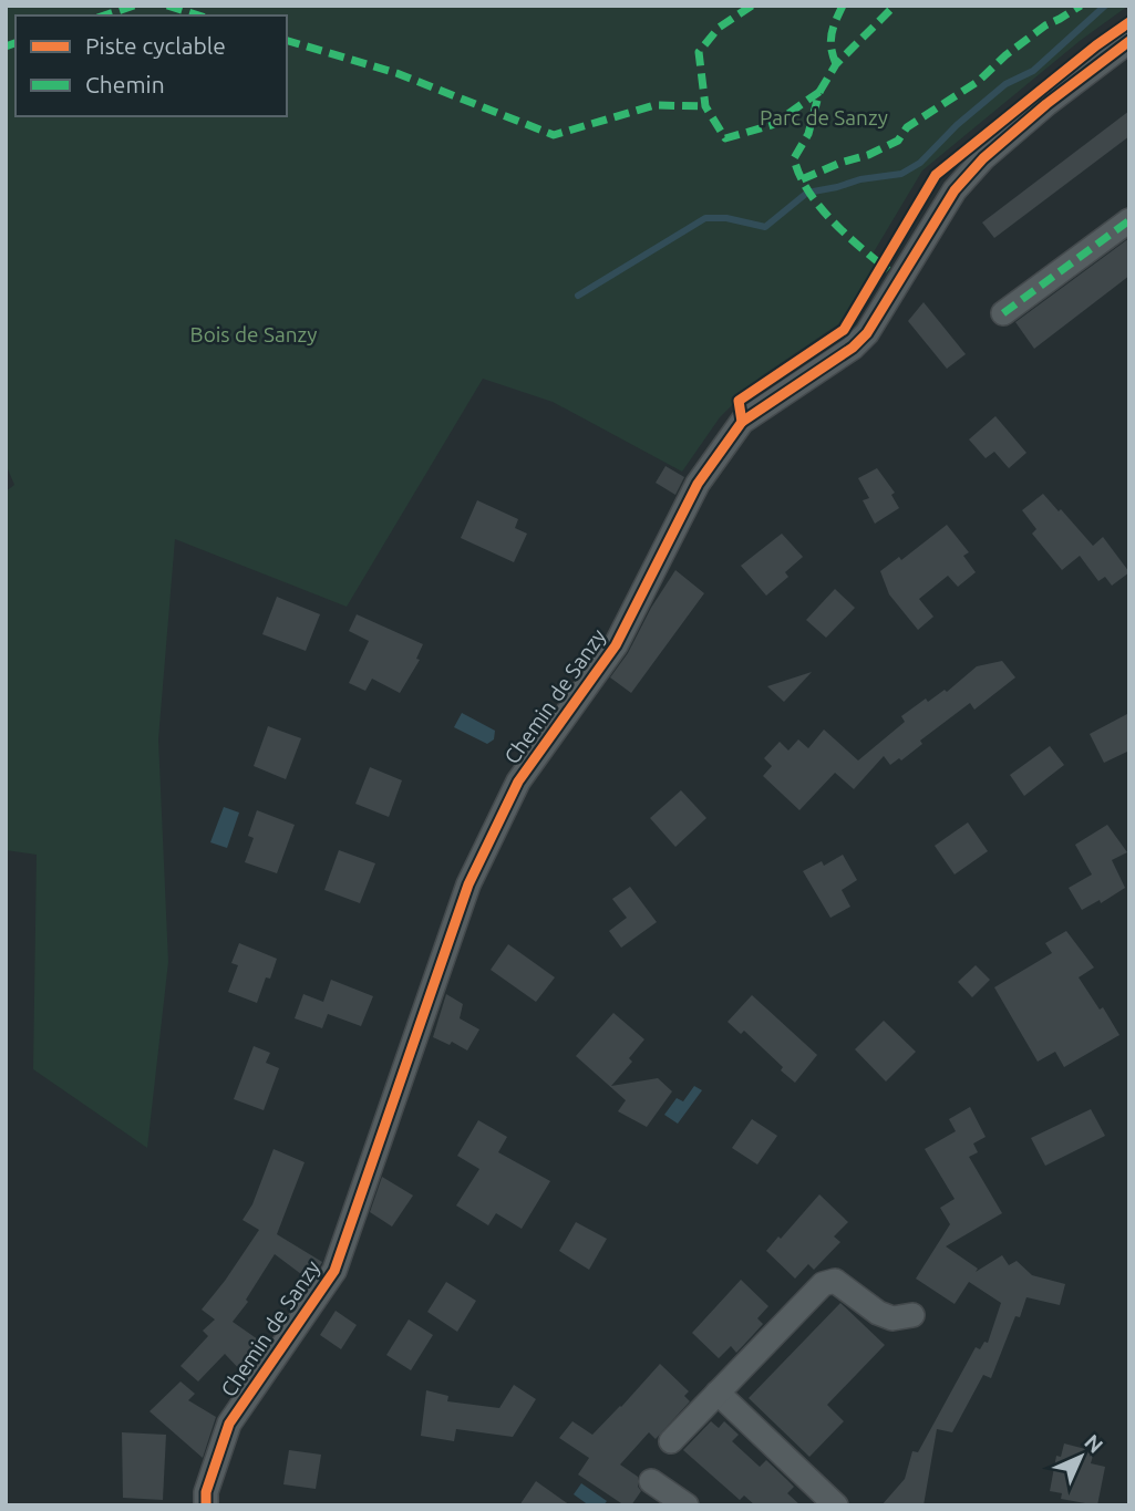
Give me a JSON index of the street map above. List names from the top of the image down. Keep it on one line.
{"streets":{"street":["Chemin de Sanzy"]},"parks":["Parc de Sanzy","Bois de Sanzy"],"legend":["Piste cyclable","Chemin"],"north":"top right"}
